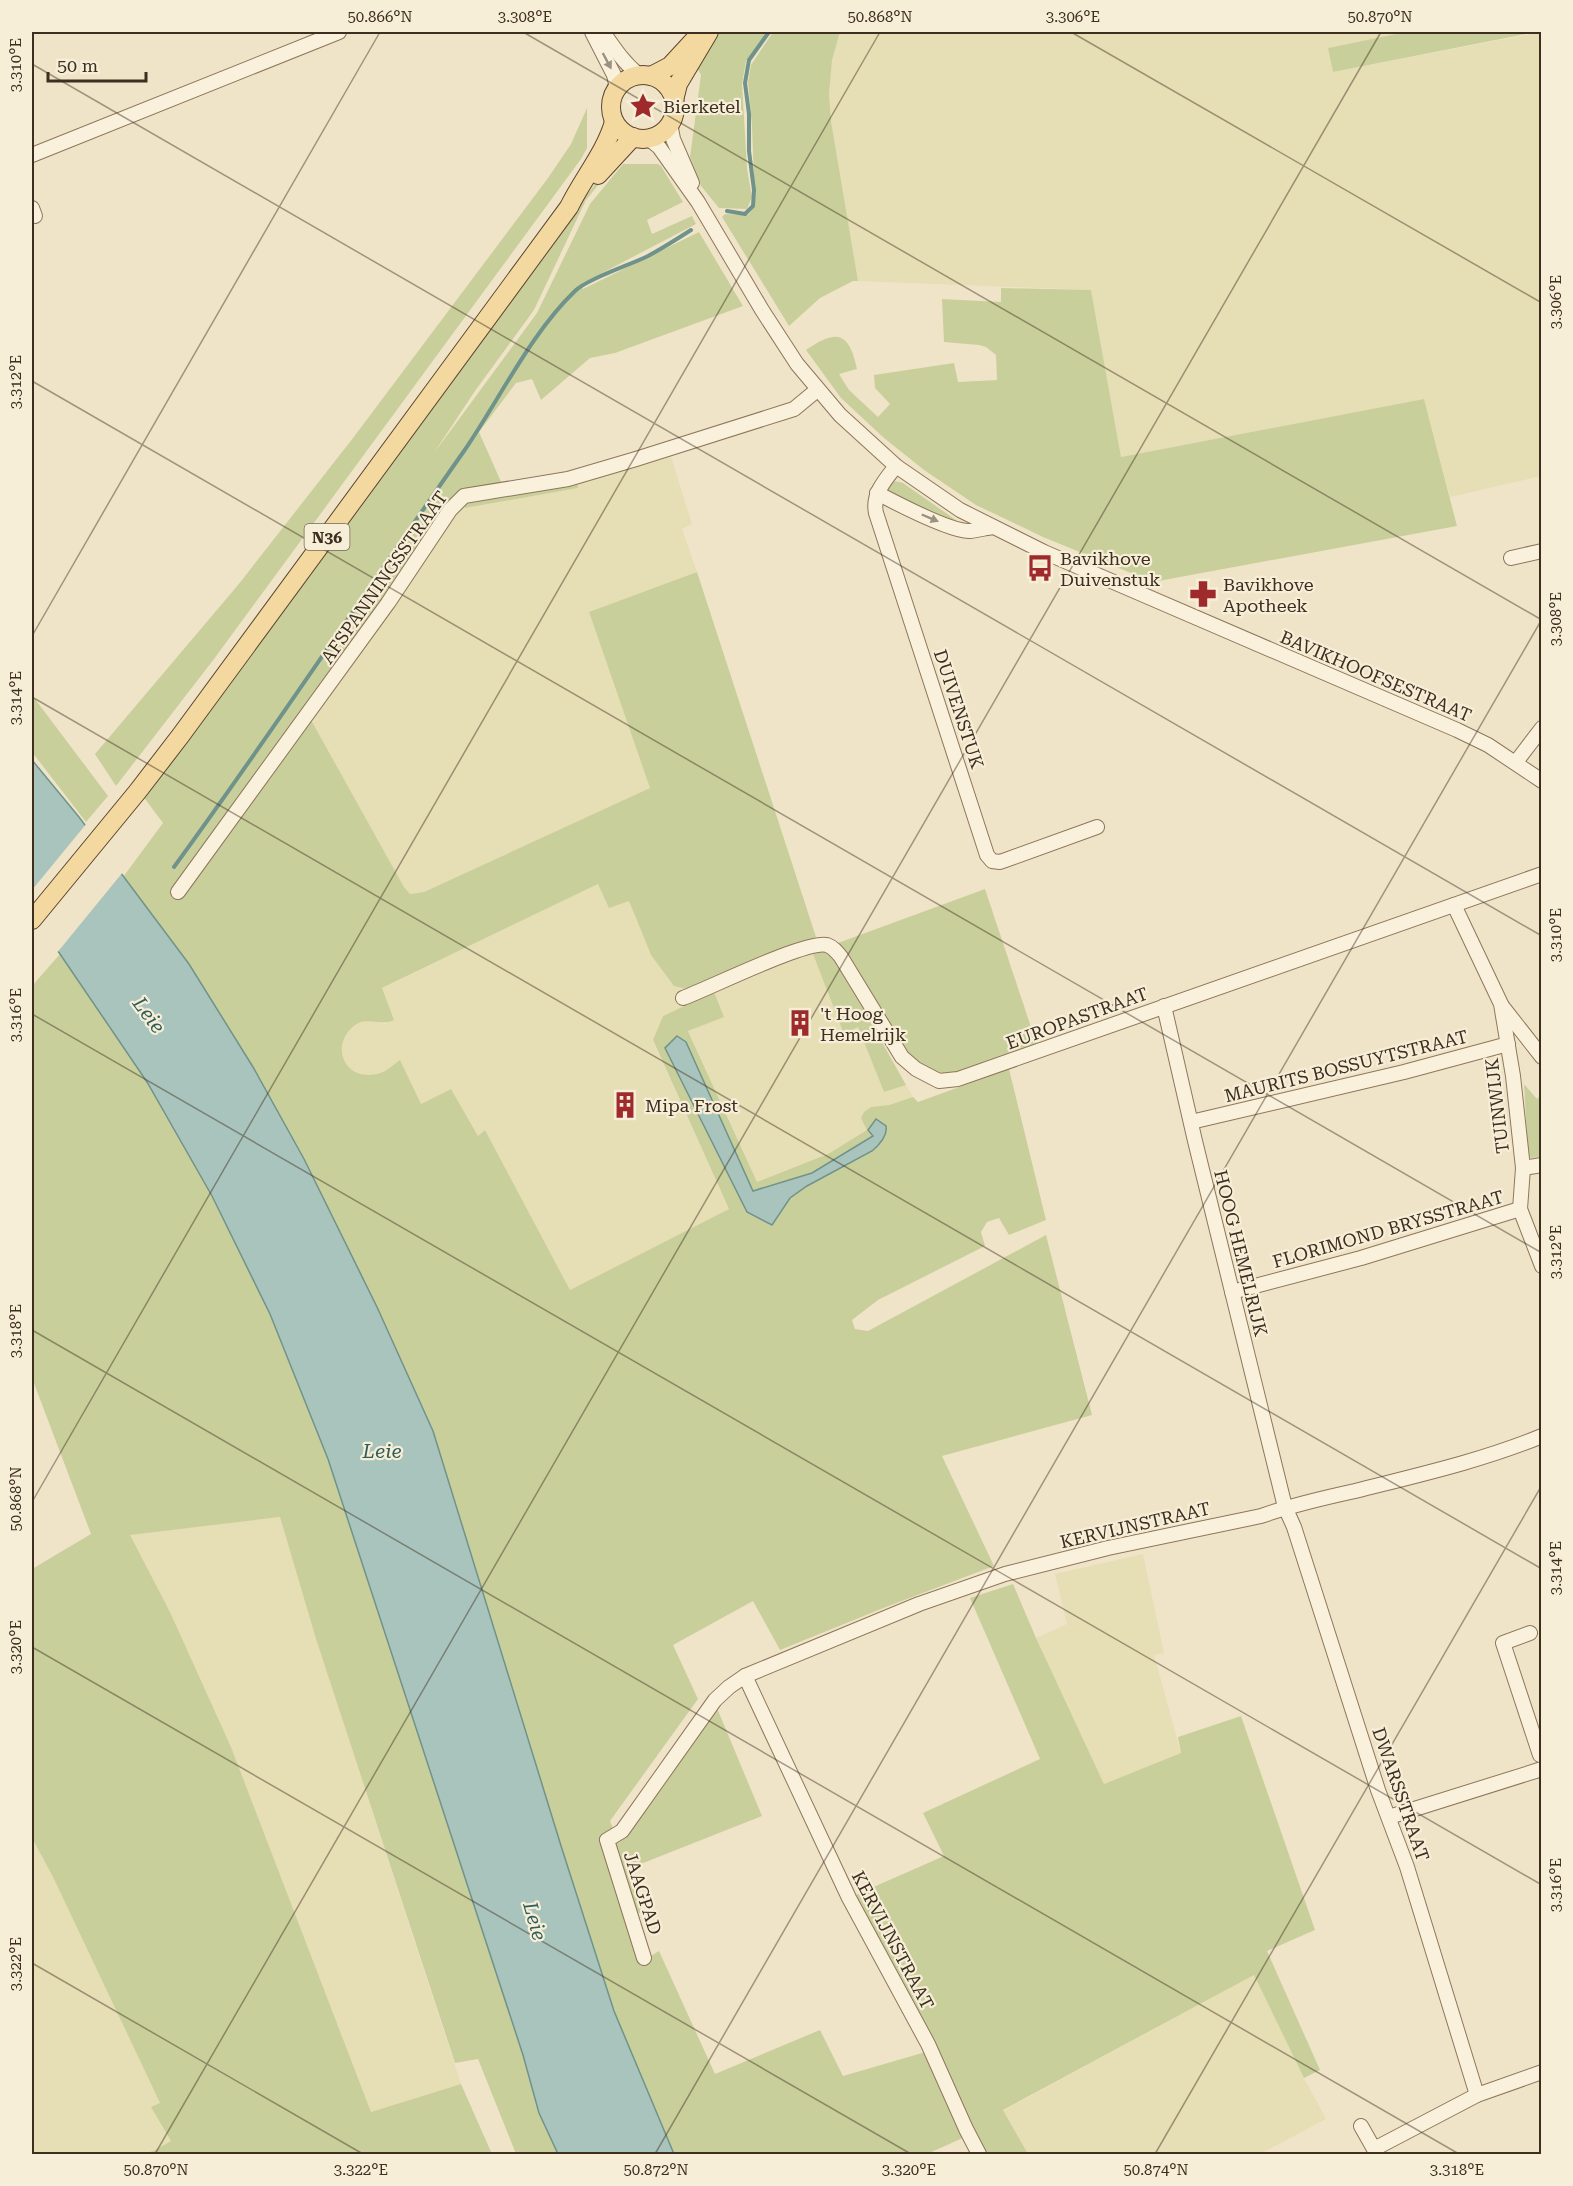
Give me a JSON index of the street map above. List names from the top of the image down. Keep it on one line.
{"streets":{"main road":["N36"],"street":["AFSPANNINGSSTRAAT","BAVIKHOOFSESTRAAT","DUIVENSTUK","EUROPASTRAAT","MAURITS BOSSUYTSTRAAT","TUINWIJK","FLORIMOND BRYSSTRAAT","HOOG HEMELRIJK","KERVIJNSTRAAT","DWARSSTRAAT","JAAGPAD"]},"crossings":[["N36","BAVIKHOOFSESTRAAT"],["AFSPANNINGSSTRAAT","BAVIKHOOFSESTRAAT"],["EUROPASTRAAT","TUINWIJK"],["EUROPASTRAAT","HOOG HEMELRIJK"],["MAURITS BOSSUYTSTRAAT","TUINWIJK"],["MAURITS BOSSUYTSTRAAT","HOOG HEMELRIJK"],["TUINWIJK","FLORIMOND BRYSSTRAAT"],["FLORIMOND BRYSSTRAAT","HOOG HEMELRIJK"],["HOOG HEMELRIJK","KERVIJNSTRAAT"],["HOOG HEMELRIJK","DWARSSTRAAT"],["KERVIJNSTRAAT","DWARSSTRAAT"],["KERVIJNSTRAAT","JAAGPAD"]],"water":["Leie"],"places":{"place":["Bierketel"],"bus stop":["Bavikhove Duivenstuk"],"pharmacy":["Bavikhove Apotheek"],"building":["'t Hoog Hemelrijk","Mipa Frost"]},"scale_bar":"50 m","coordinates":["50.866°N","3.308°E","50.868°N","3.306°E","50.870°N","3.310°E","3.312°E","3.314°E","3.316°E","3.318°E","3.320°E","3.322°E","50.872°N","50.874°N"]}
